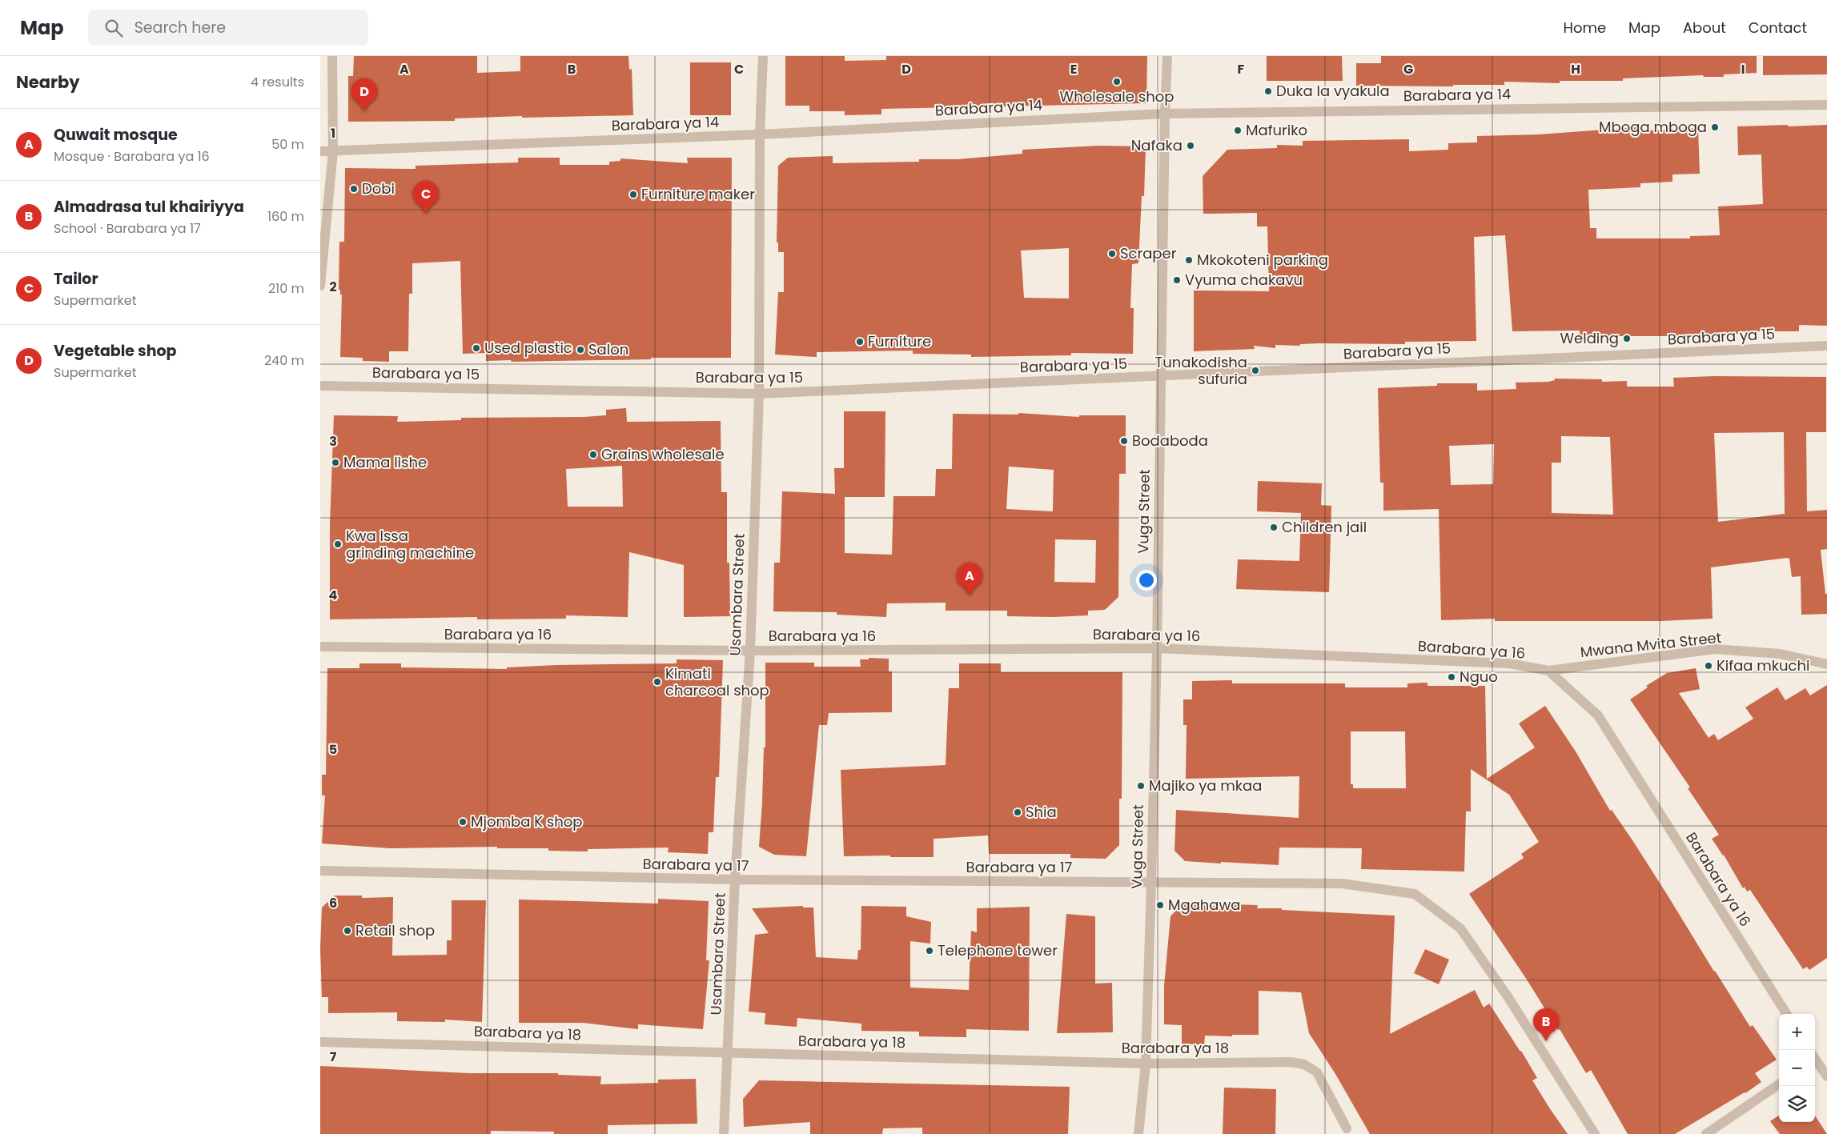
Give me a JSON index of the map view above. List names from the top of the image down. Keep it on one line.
{"streets":{"street":["Barabara ya 14","Barabara ya 15","Vuga Street","Usambara Street","Barabara ya 16","Mwana Mvita Street","Barabara ya 17","Barabara ya 18"]},"crossings":[["Barabara ya 14","Vuga Street"],["Barabara ya 14","Usambara Street"],["Barabara ya 15","Vuga Street"],["Barabara ya 15","Usambara Street"],["Vuga Street","Barabara ya 16"],["Vuga Street","Barabara ya 17"],["Vuga Street","Barabara ya 18"],["Usambara Street","Barabara ya 16"],["Usambara Street","Barabara ya 17"],["Usambara Street","Barabara ya 18"],["Barabara ya 16","Mwana Mvita Street"]],"places":["Wholesale shop","Duka la vyakula","Mboga mboga","Mafuriko","Nafaka","Dobi","Furniture maker","Scraper","Mkokoteni parking","Vyuma chakavu","Welding","Furniture","Used plastic","Salon","Tunakodisha sufuria","Bodaboda","Grains wholesale","Mama lishe","Children jail","Kwa Issa grinding machine","Kifaa mkuchi","Nguo","Kimati charcoal shop","Majiko ya mkaa","Shia","Mjomba K shop","Mgahawa","Retail shop","Telephone tower"],"page":{"header":"Map","search":"Search here","nav":["Home","Map","About","Contact"],"heading":["Nearby","4 results"],"pins":["D","C","A","B"],"list":[{"mark":"A","name":"Quwait mosque","note":"Mosque · Barabara ya 16","value":"50 m"},{"mark":"B","name":"Almadrasa tul khairiyya","note":"School · Barabara ya 17","value":"160 m"},{"mark":"C","name":"Tailor","note":"Supermarket","value":"210 m"},{"mark":"D","name":"Vegetable shop","note":"Supermarket","value":"240 m"}],"map_buttons":["+","−"]},"grid":{"columns":["A","B","C","D","E","F","G","H","I"],"rows":["1","2","3","4","5","6","7"]}}
